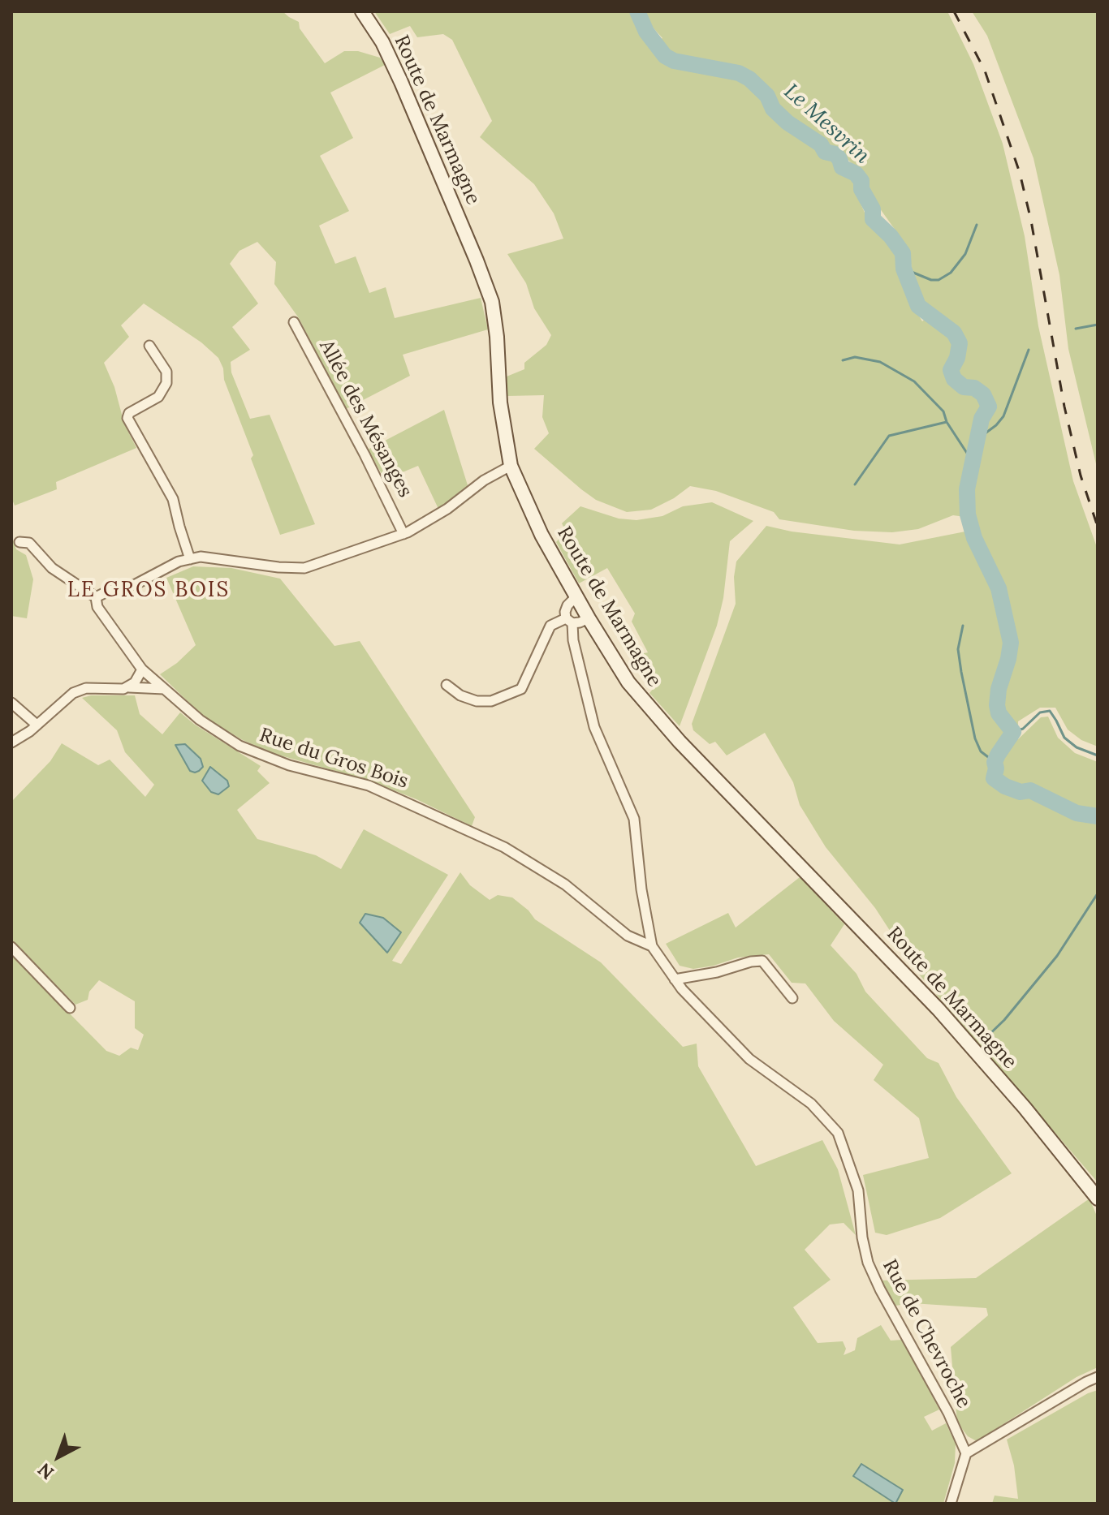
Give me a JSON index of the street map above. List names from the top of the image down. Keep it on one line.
{"streets":{"main road":["Route de Marmagne"],"street":["Allée des Mésanges","Rue du Gros Bois","Rue de Chevroche"]},"crossings":[["Rue du Gros Bois","Rue de Chevroche"]],"districts":["LE GROS BOIS"],"water":["Le Mesvrin"],"north":"bottom left"}
